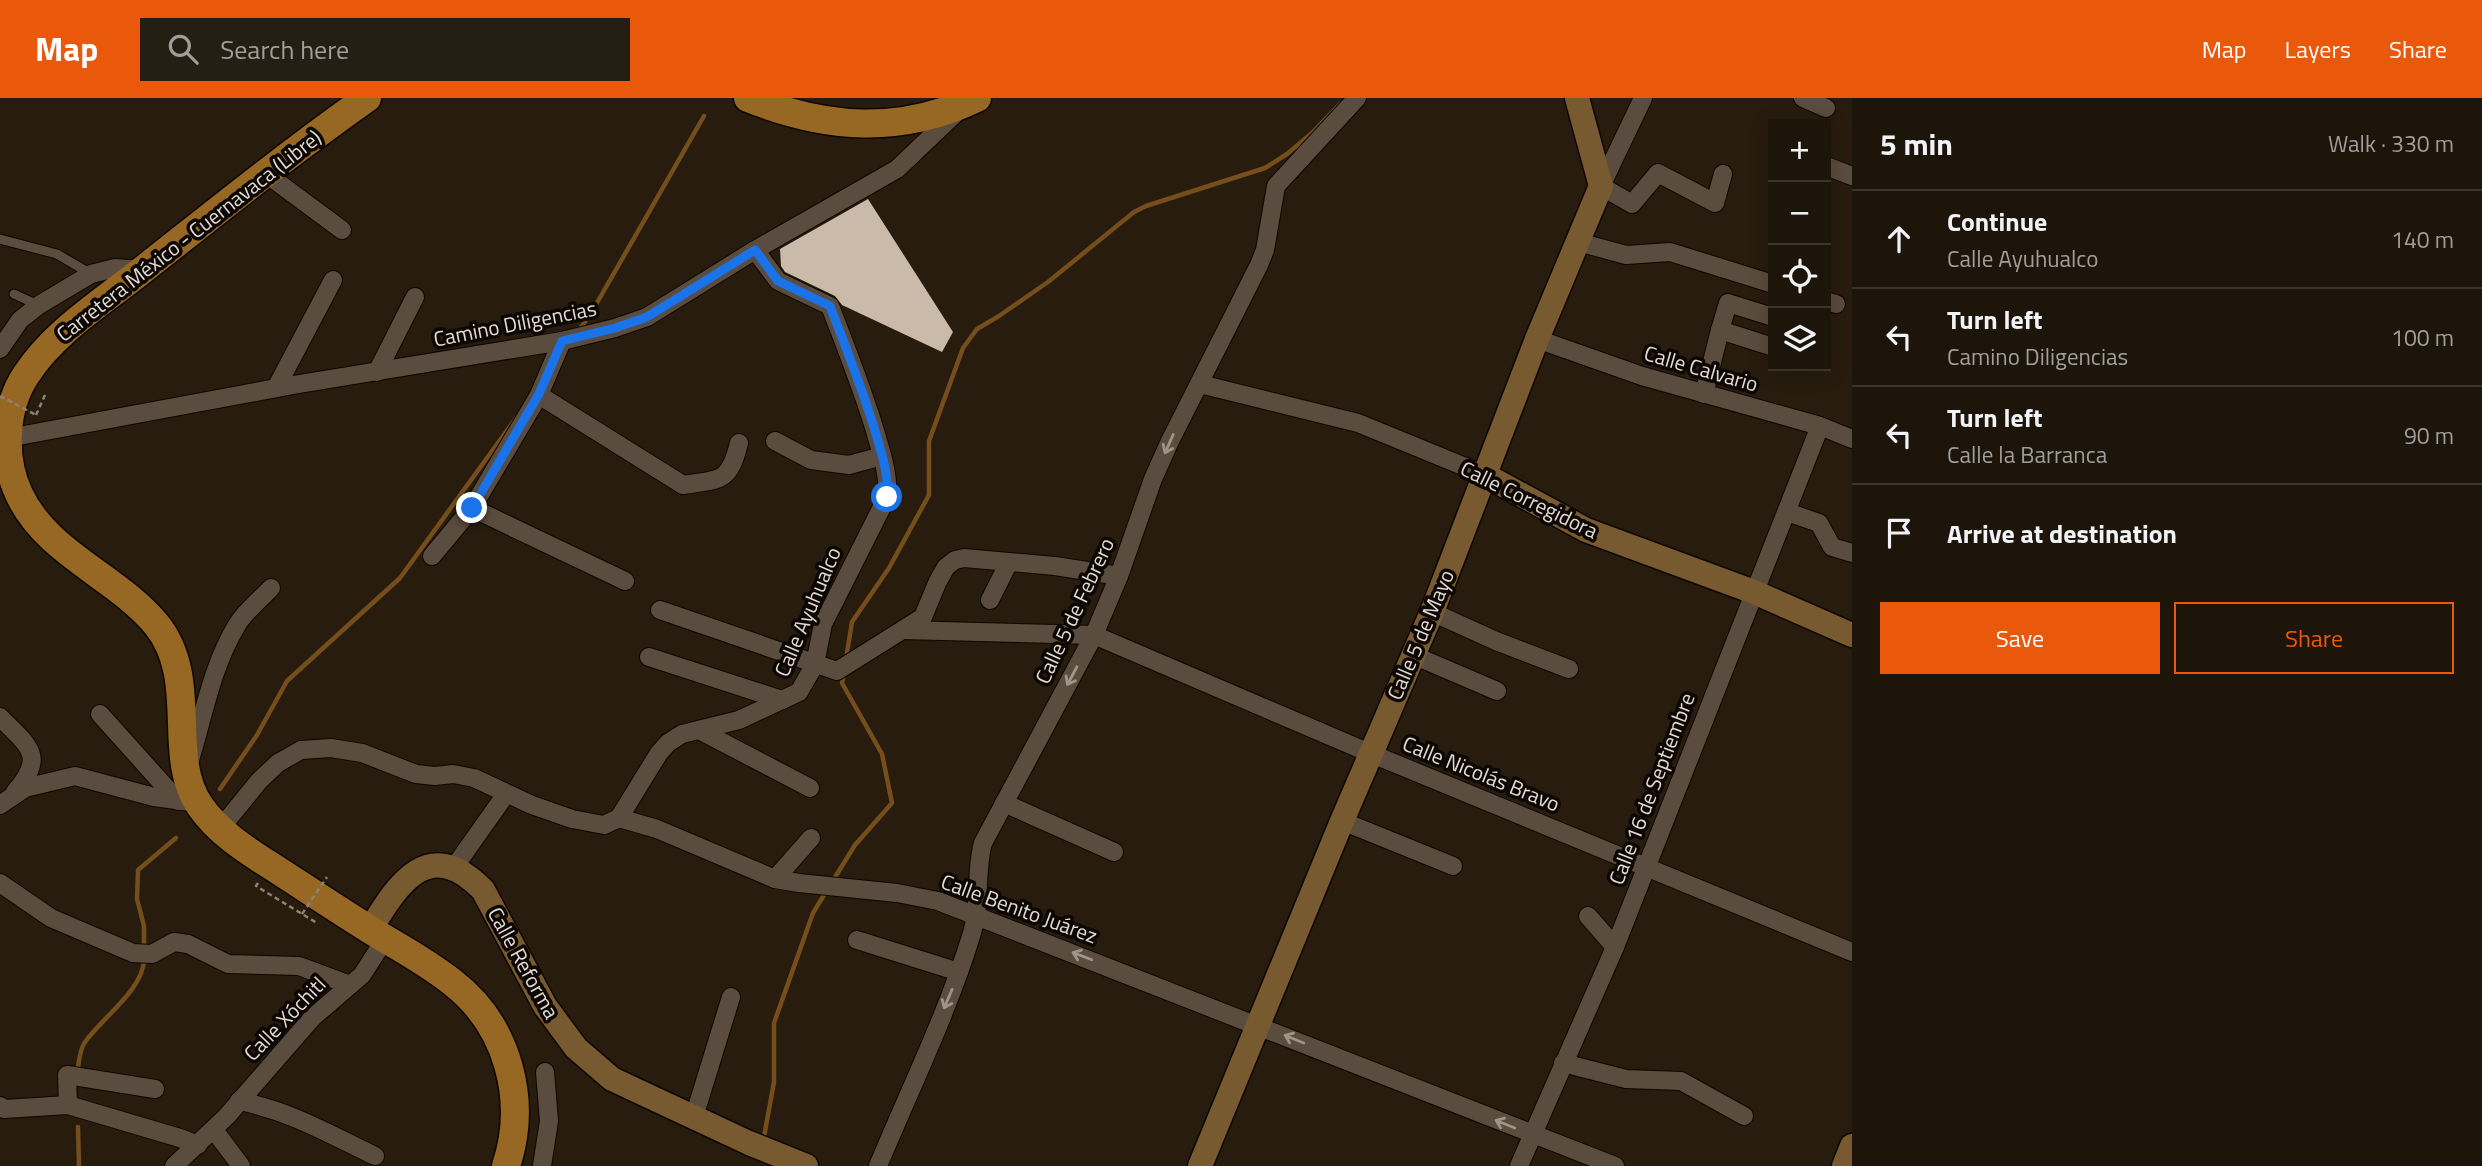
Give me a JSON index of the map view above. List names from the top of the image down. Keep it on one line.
{"streets":{"main road":["Carretera México - Cuernavaca (Libre)"],"street":["Camino Diligencias","Calle Calvario","Calle Corregidora","Calle 5 de Febrero","Calle Ayuhualco","Calle 5 de Mayo","Calle Nicolás Bravo","Calle 16 de Septiembre","Calle Benito Juárez","Calle Reforma","Calle Xóchitl"]},"crossings":[["Carretera México - Cuernavaca (Libre)","Camino Diligencias"],["Carretera México - Cuernavaca (Libre)","Calle Benito Juárez"],["Carretera México - Cuernavaca (Libre)","Calle Xóchitl"],["Camino Diligencias","Calle Ayuhualco"],["Calle Calvario","Calle 5 de Mayo"],["Calle Calvario","Calle 16 de Septiembre"],["Calle Corregidora","Calle 5 de Febrero"],["Calle Corregidora","Calle 5 de Mayo"],["Calle Corregidora","Calle 16 de Septiembre"],["Calle 5 de Febrero","Calle Nicolás Bravo"],["Calle 5 de Febrero","Calle Benito Juárez"],["Calle Ayuhualco","Calle Benito Juárez"],["Calle 5 de Mayo","Calle Nicolás Bravo"],["Calle 5 de Mayo","Calle Benito Juárez"],["Calle Nicolás Bravo","Calle 16 de Septiembre"],["Calle 16 de Septiembre","Calle Benito Juárez"]],"one_way":["Calle 5 de Febrero","Calle Benito Juárez"],"page":{"header":"Map","search":"Search here","nav":["Map","Layers","Share"],"heading":["5 min","Walk · 330 m"],"map_buttons":["+","−"],"list":[["Continue","Calle Ayuhualco","140 m"],["Turn left","Camino Diligencias","100 m"],["Turn left","Calle la Barranca","90 m"],"Arrive at destination"],"buttons":["Save","Share"]}}
